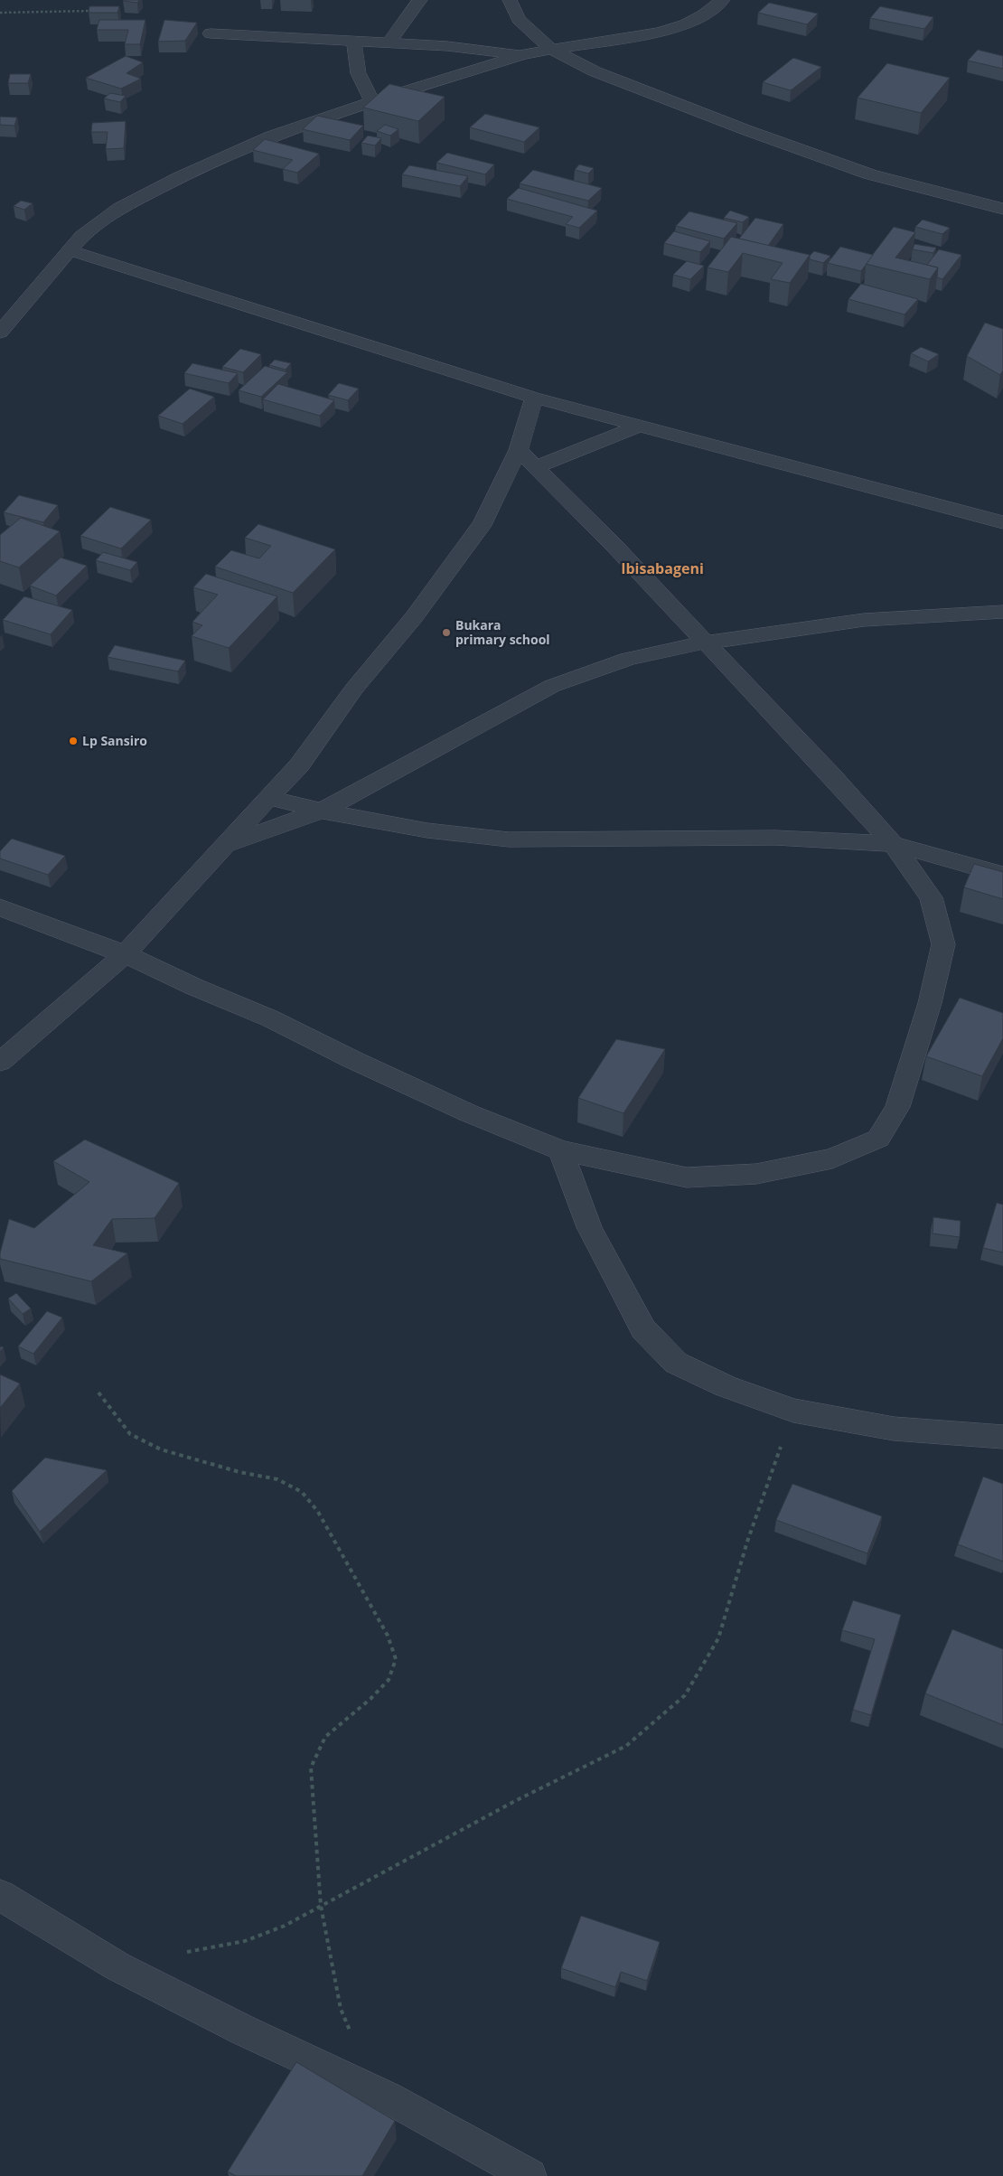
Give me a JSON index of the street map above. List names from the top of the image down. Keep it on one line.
{"districts":["Ibisabageni"],"places":["Bukara primary school","Lp Sansiro"]}
